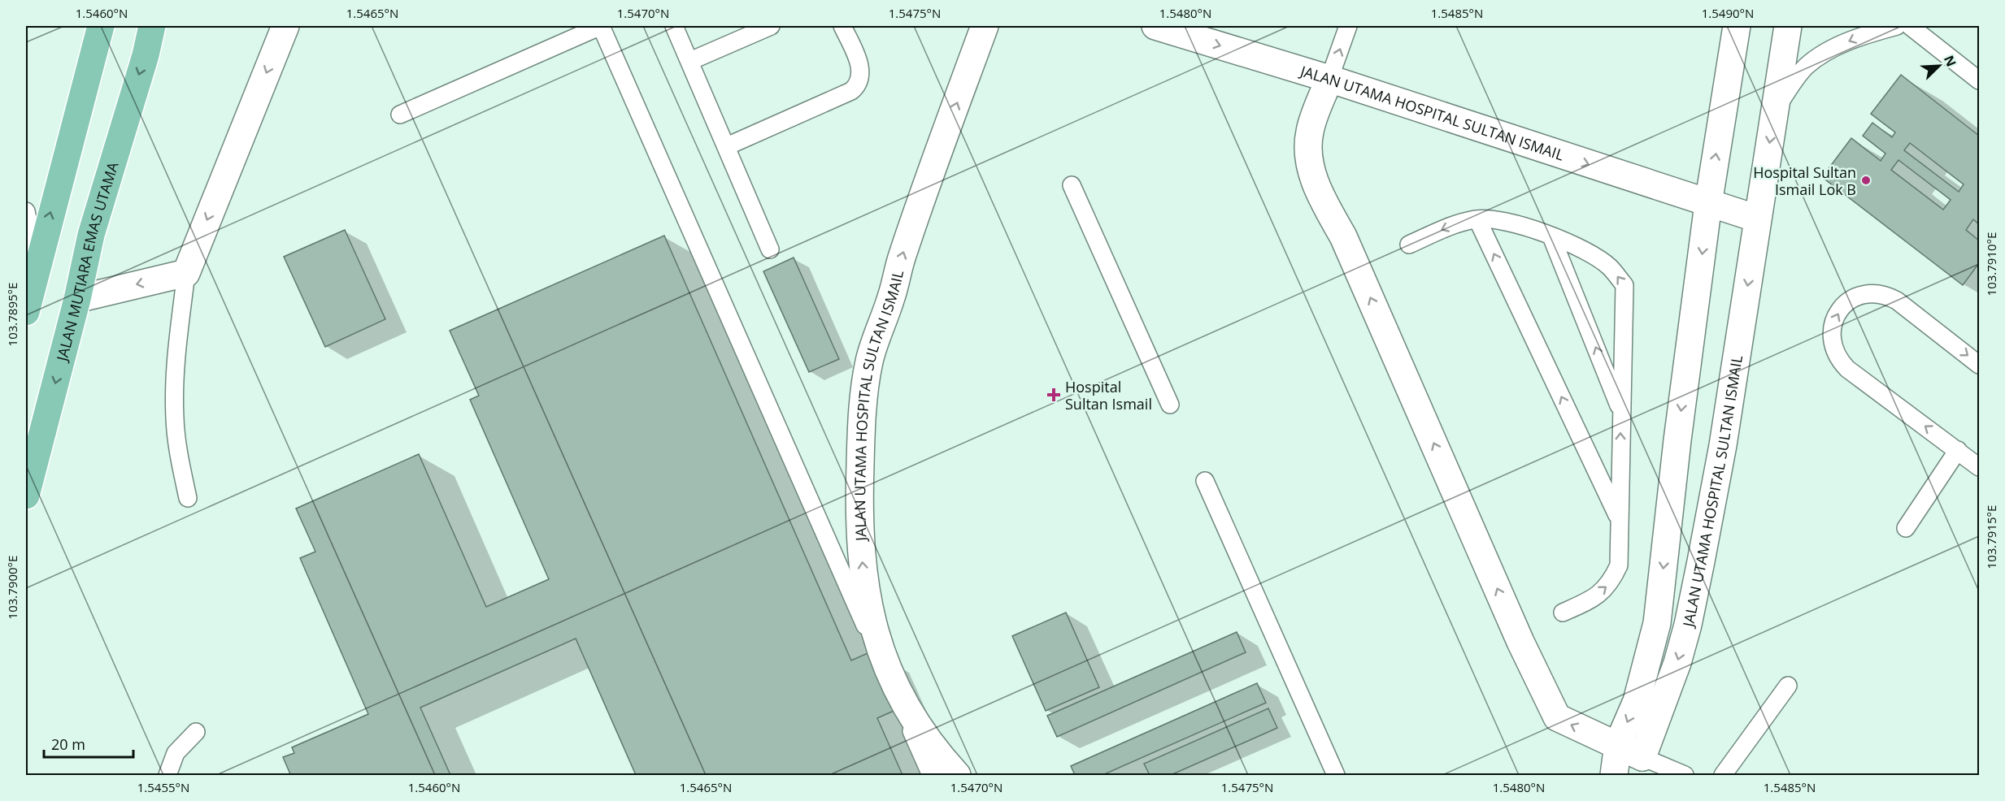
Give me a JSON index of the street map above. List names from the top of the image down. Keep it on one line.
{"streets":{"main road":["JALAN MUTIARA EMAS UTAMA"],"street":["JALAN UTAMA HOSPITAL SULTAN ISMAIL"]},"places":{"other":["Hospital Sultan Ismail Lok B"],"health":["Hospital Sultan Ismail"]},"scale_bar":"20 m","north":"top right","coordinates":["1.5460°N","1.5465°N","1.5470°N","1.5475°N","1.5480°N","1.5485°N","1.5490°N","103.7910°E","103.7895°E","103.7915°E","103.7900°E","1.5455°N"]}
